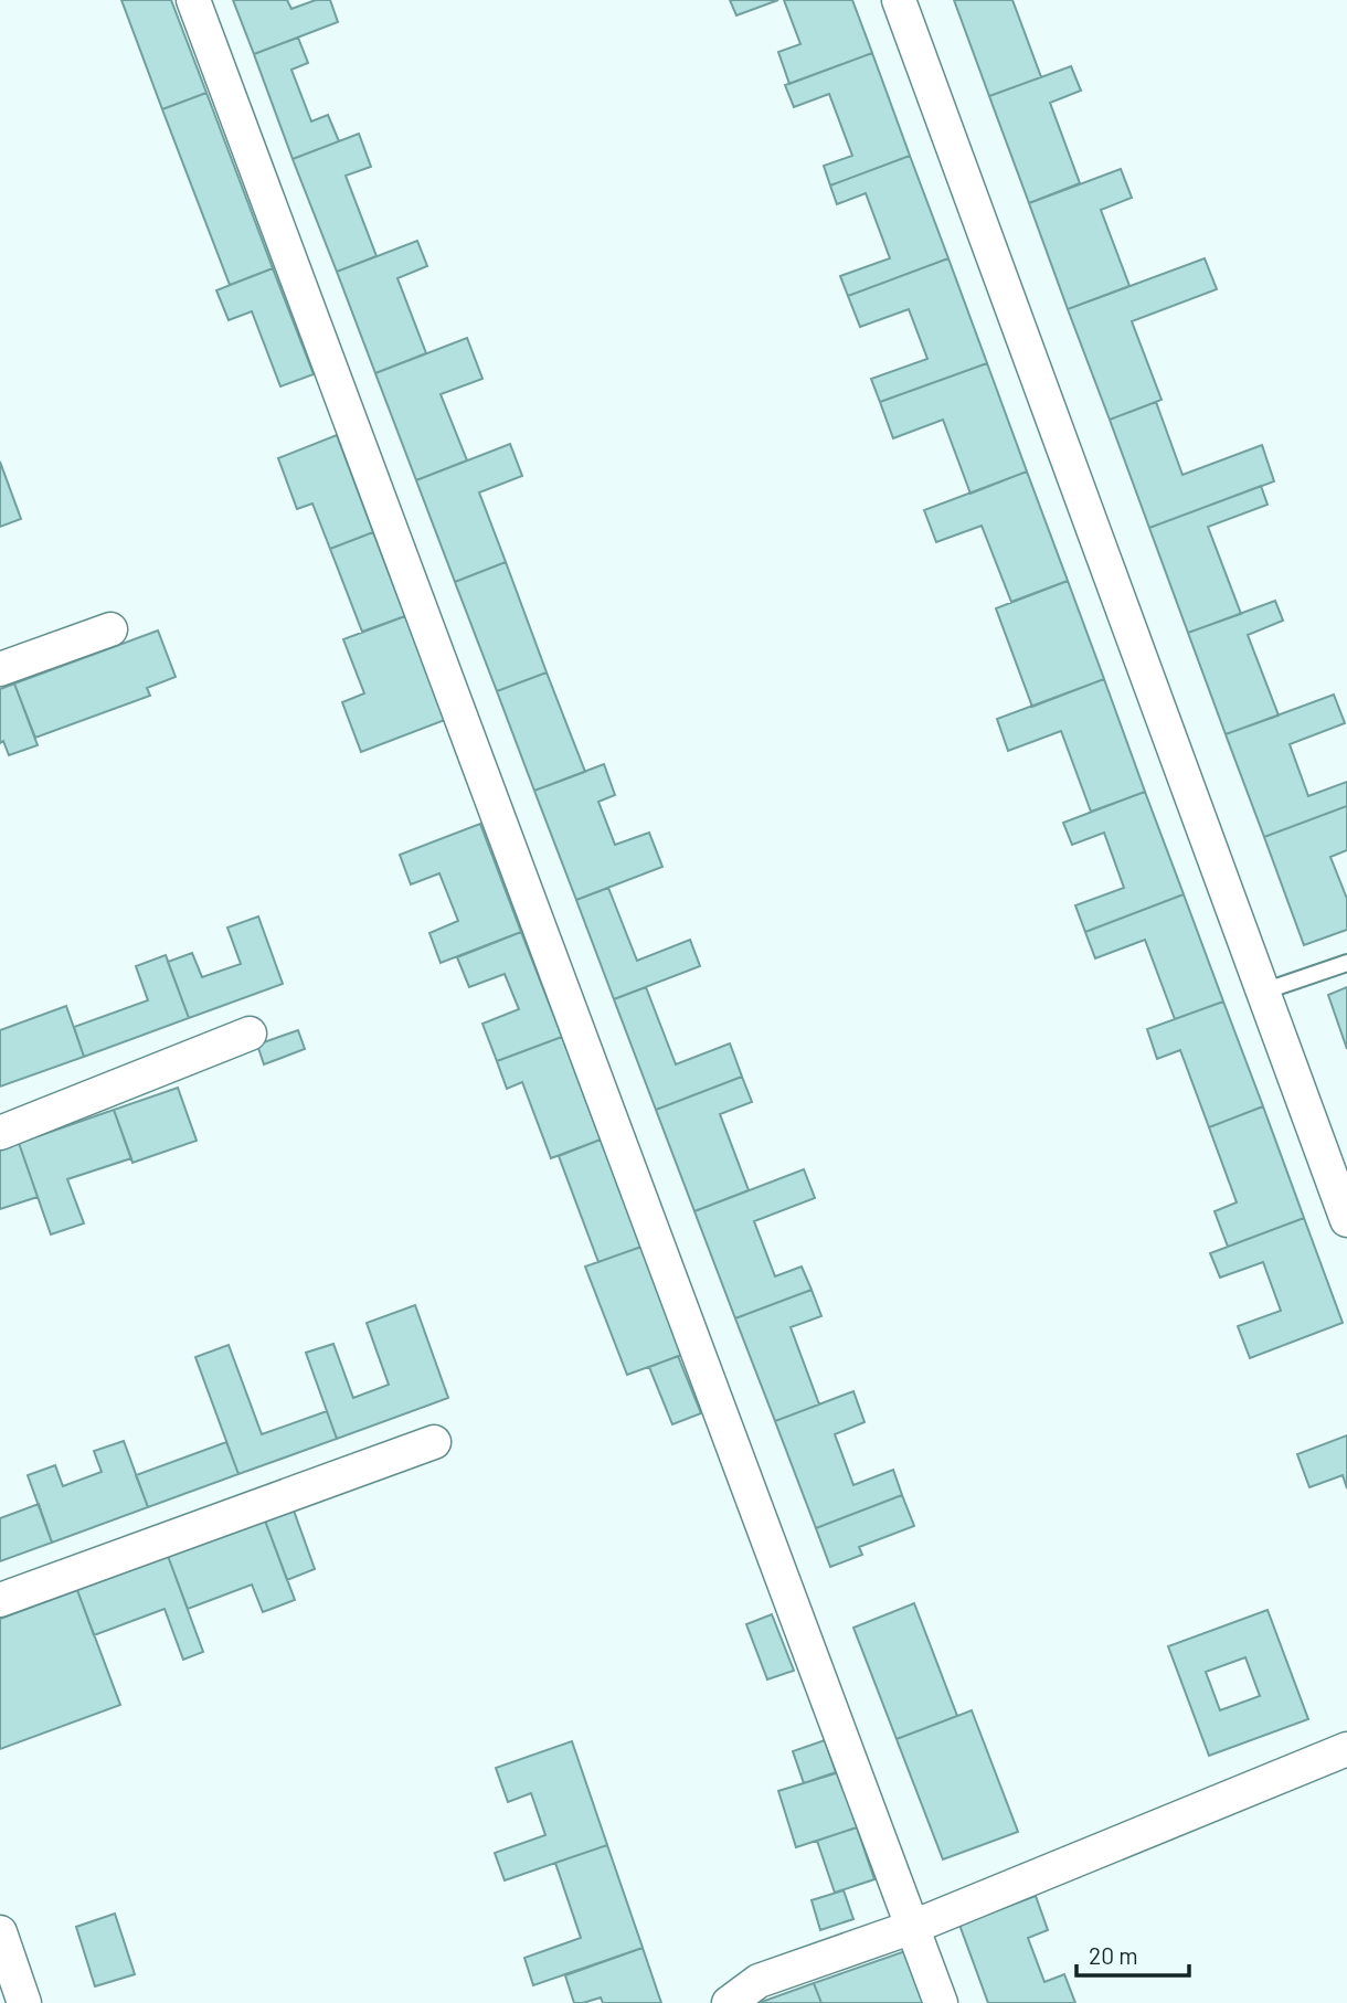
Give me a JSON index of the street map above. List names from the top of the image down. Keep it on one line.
{"scale_bar":"20 m"}
